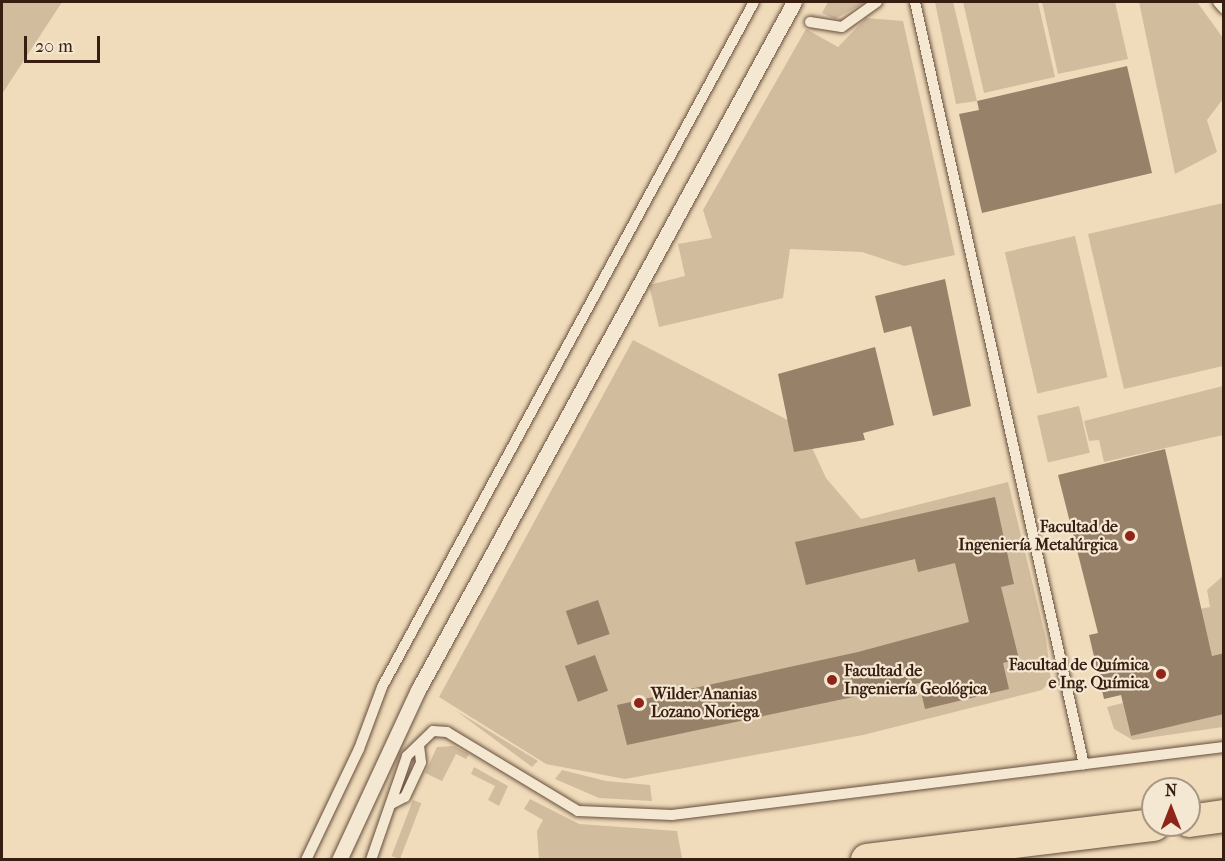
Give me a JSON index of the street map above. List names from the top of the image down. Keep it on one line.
{"places":["Facultad de Ingeniería Metalúrgica","Facultad de Química e Ing. Química","Facultad de Ingeniería Geológica","Wilder Ananias Lozano Noriega"],"scale_bar":"20 m","north":"top"}
